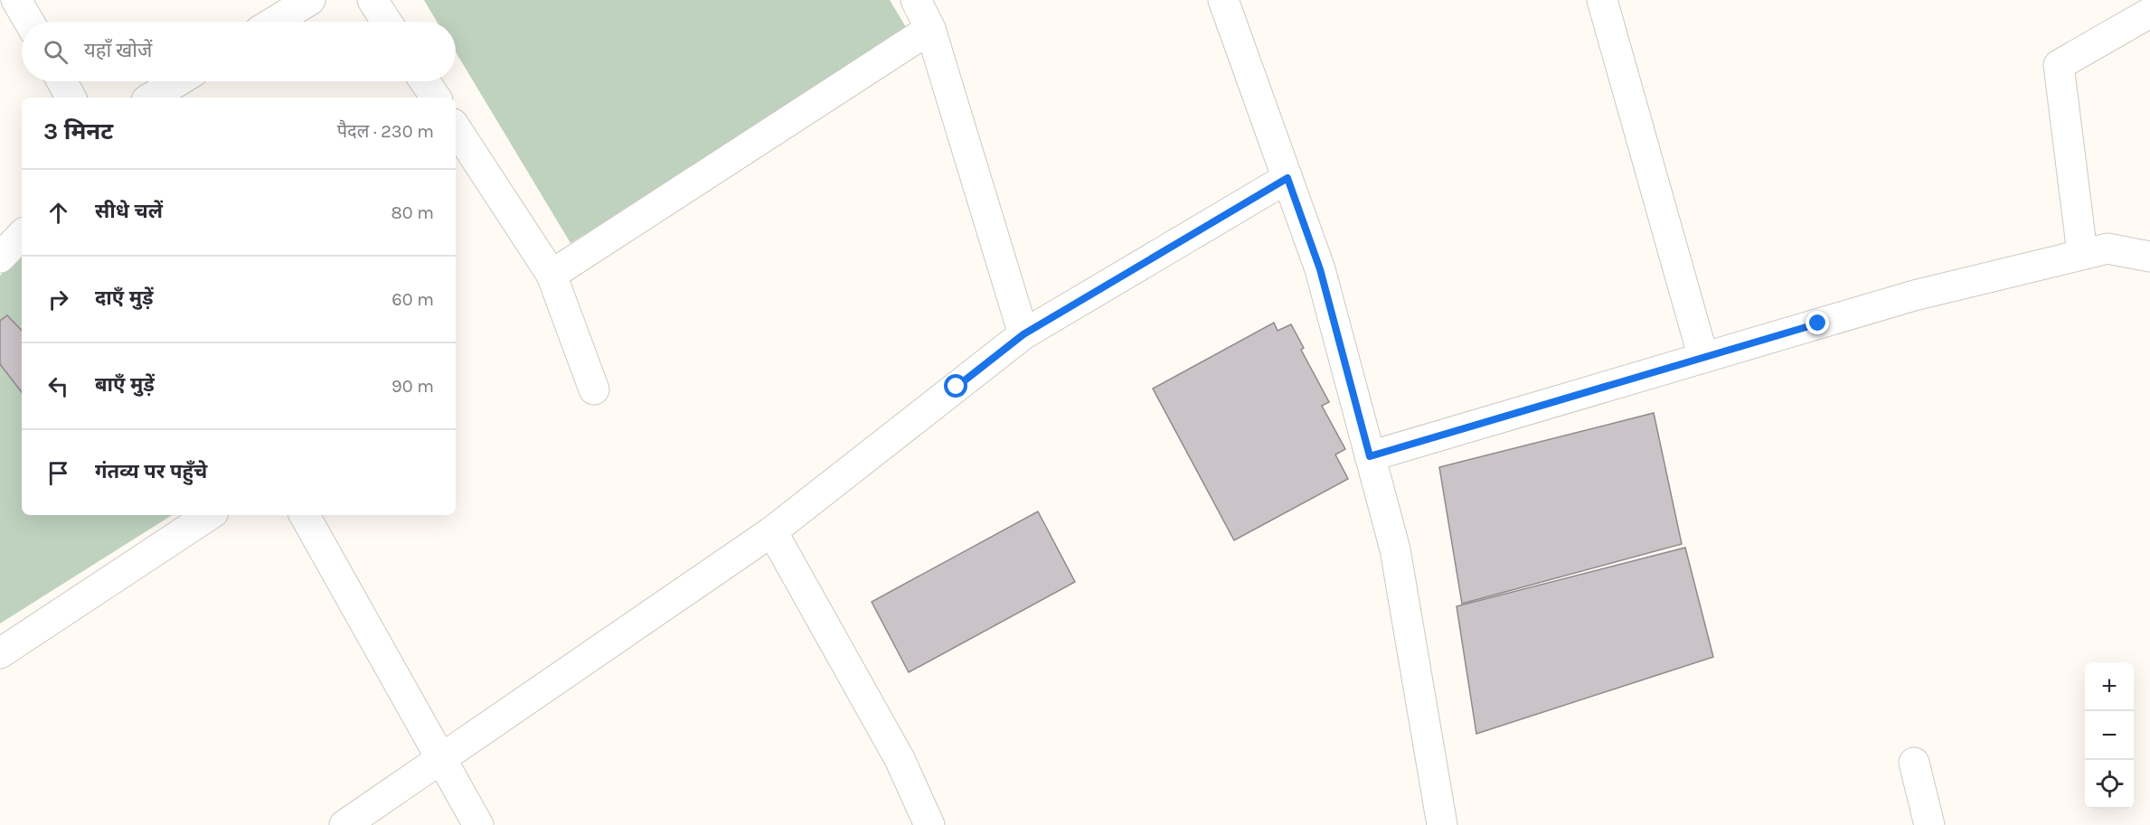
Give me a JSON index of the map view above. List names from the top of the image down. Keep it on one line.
{"page":{"search":"यहाँ खोजें","heading":["3 मिनट","पैदल · 230 m"],"list":[["सीधे चलें","80 m"],["दाएँ मुड़ें","60 m"],["बाएँ मुड़ें","90 m"],"गंतव्य पर पहुँचे"],"map_buttons":["+","−"]}}
